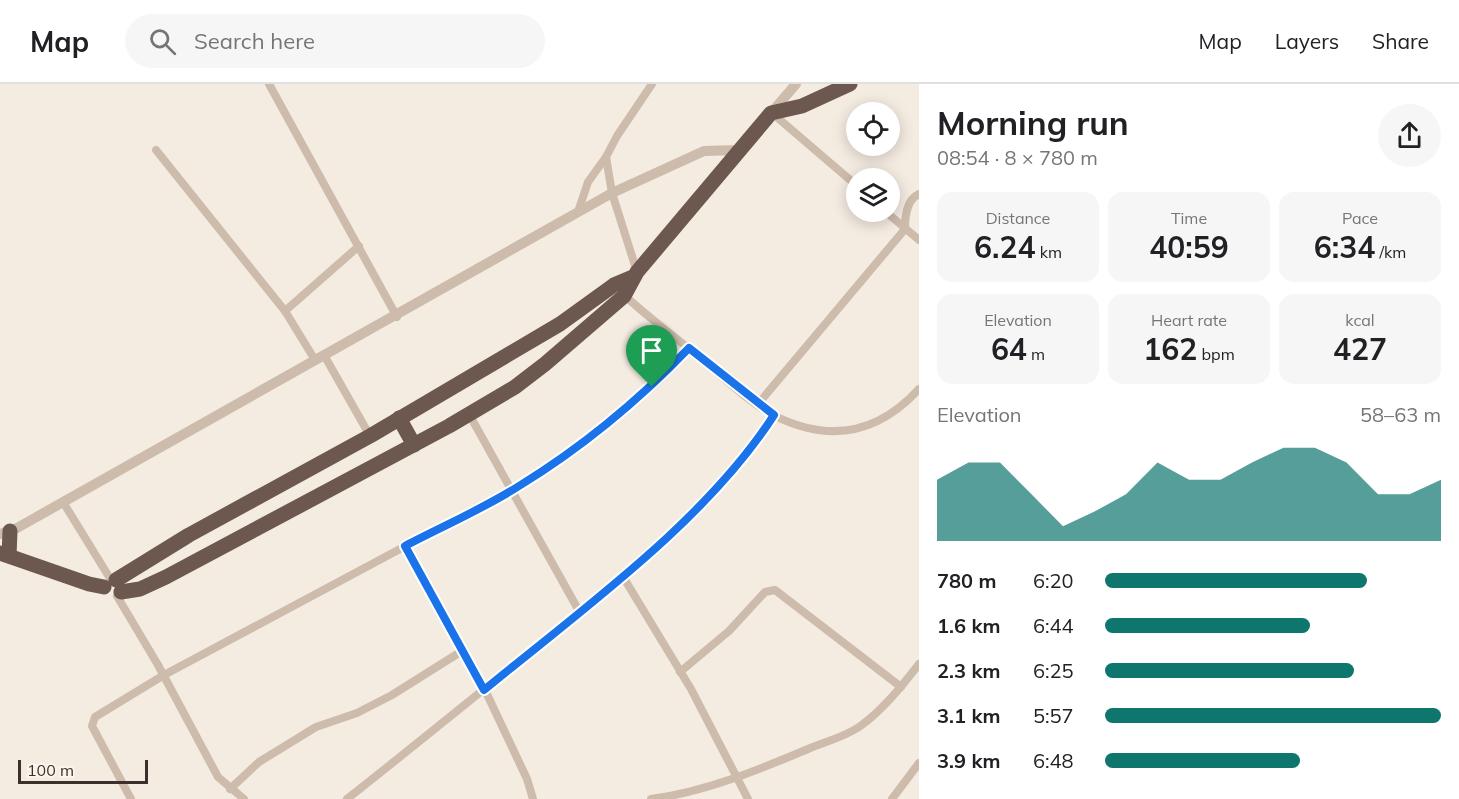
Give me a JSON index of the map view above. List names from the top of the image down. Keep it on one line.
{"scale_bar":"100 m","page":{"header":"Map","search":"Search here","nav":["Map","Layers","Share"],"heading":["Morning run","08:54 · 8 × 780 m"],"stats":[["Distance","6.24 km"],["Time","40:59"],["Pace","6:34 /km"],["Elevation","64 m"],["Heart rate","162 bpm"],["kcal","427"]],"chart":["Elevation","58–63 m"],"list":[{"name":"780 m","note":"6:20"},{"name":"1.6 km","note":"6:44"},{"name":"2.3 km","note":"6:25"},{"name":"3.1 km","note":"5:57"},{"name":"3.9 km","note":"6:48"}],"scale":"100 m"}}
